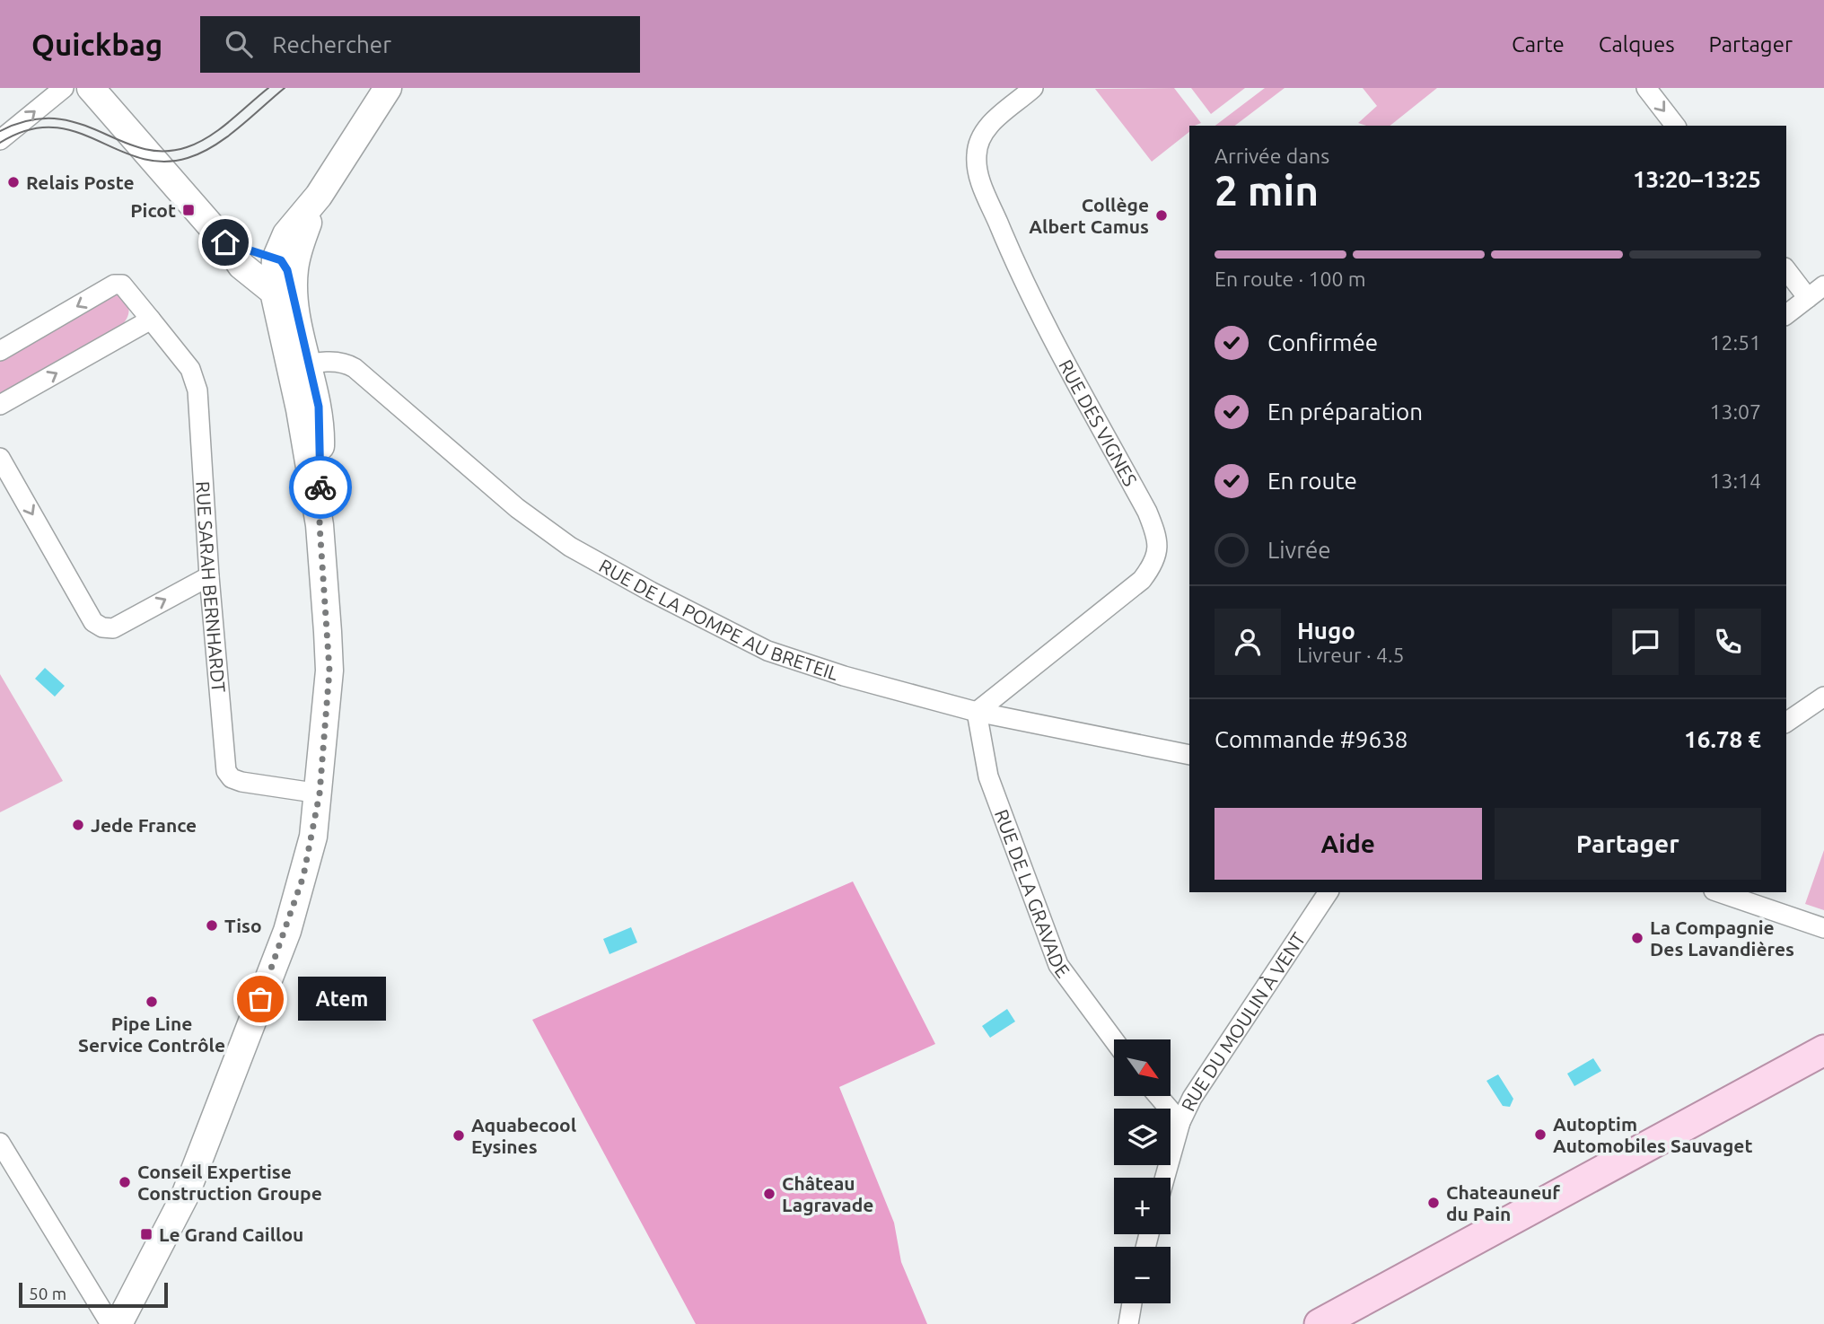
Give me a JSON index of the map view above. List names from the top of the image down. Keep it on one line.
{"streets":{"street":["RUE DES VIGNES","RUE SARAH BERNHARDT","RUE DE LA POMPE AU BRETEIL","RUE DE LA GRAVADE","RUE DU MOULIN À VENT"]},"crossings":[["RUE DES VIGNES","RUE DE LA POMPE AU BRETEIL"],["RUE DES VIGNES","RUE DE LA GRAVADE"],["RUE DE LA POMPE AU BRETEIL","RUE DE LA GRAVADE"]],"places":{"other":["Relais Poste","Collège Albert Camus","Jede France","Tiso","La Compagnie Des Lavandières","Atem","Pipe Line Service Contrôle","Autoptim Automobiles Sauvaget","Aquabecool Eysines","Conseil Expertise Construction Groupe","Château Lagravade","Chateauneuf du Pain"],"transit":["Picot","Le Grand Caillou"]},"scale_bar":"50 m","north":"bottom right","page":{"header":"Quickbag","search":"Rechercher","nav":["Carte","Calques","Partager"],"heading":["2 min","Arrivée dans","13:20–13:25"],"panel":["Hugo","Livreur · 4.5","Commande #9638","16.78 €"],"bar":"En route · 100 m","list":[["Confirmée","12:51"],["En préparation","13:07"],["En route","13:14"],"Livrée"],"buttons":["Aide","Partager"],"bubble":"Atem","map_buttons":["+","−"],"scale":"50 m"}}
